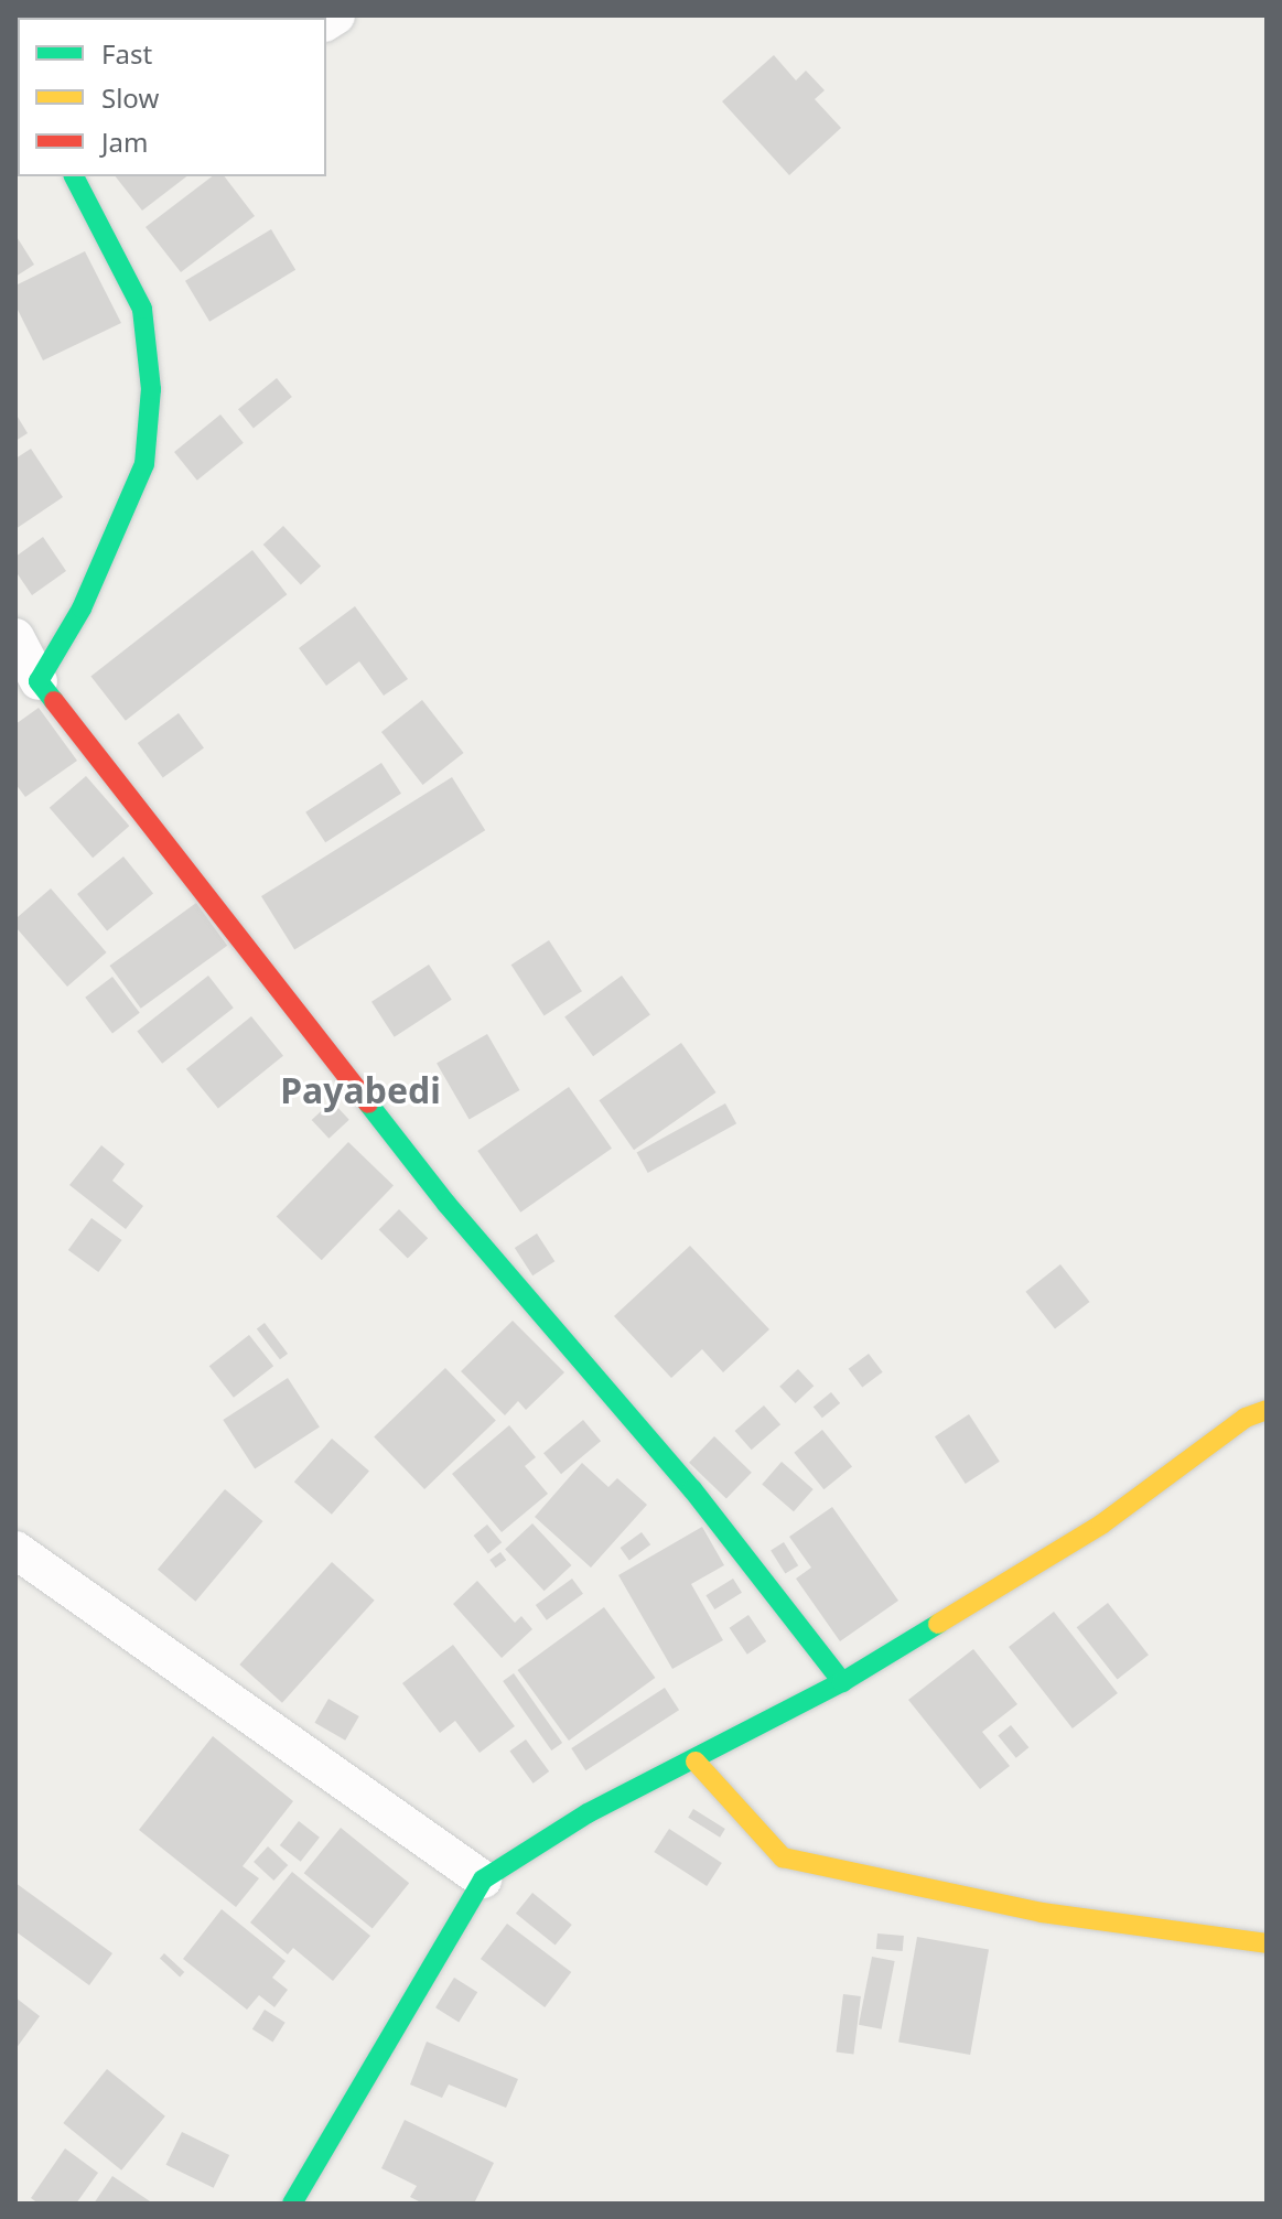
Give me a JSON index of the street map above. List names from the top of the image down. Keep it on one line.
{"districts":["Payabedi"],"legend":["Fast","Slow","Jam"]}
